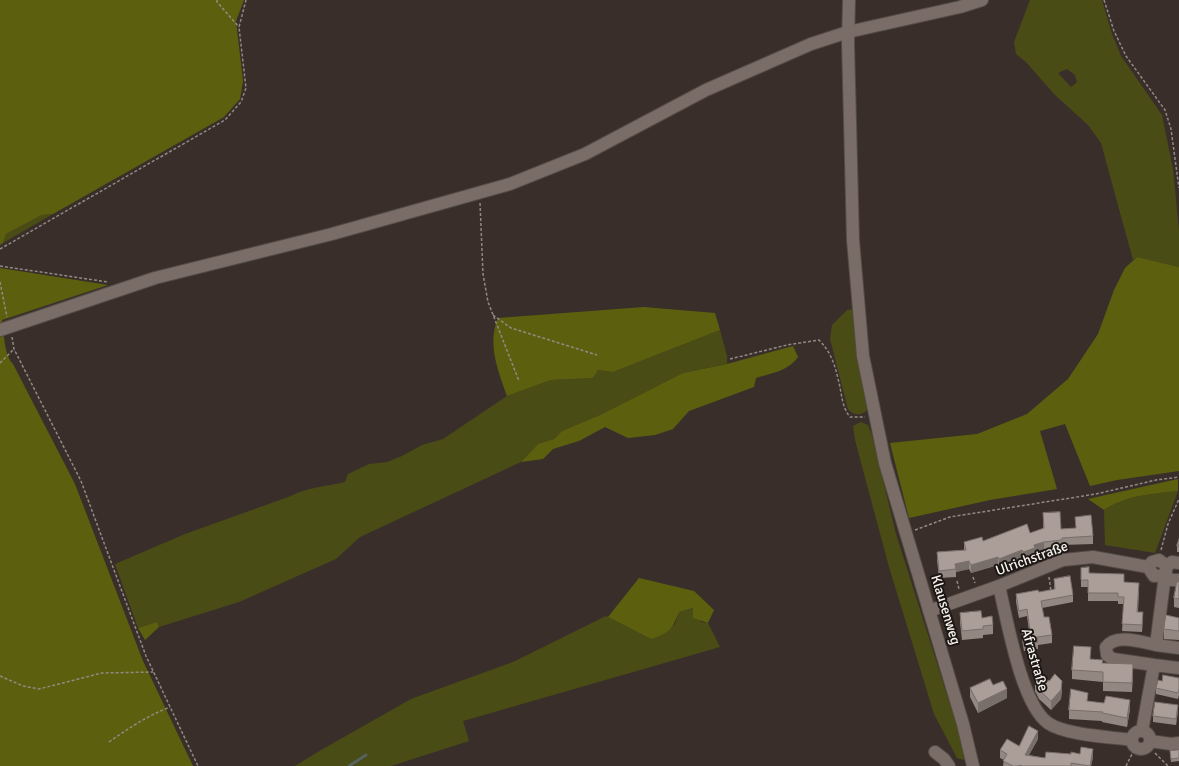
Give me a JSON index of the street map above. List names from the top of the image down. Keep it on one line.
{"streets":{"street":["Ulrichstraße","Klausenweg","Afrastraße"]},"crossings":[["Ulrichstraße","Klausenweg"],["Ulrichstraße","Afrastraße"]]}
